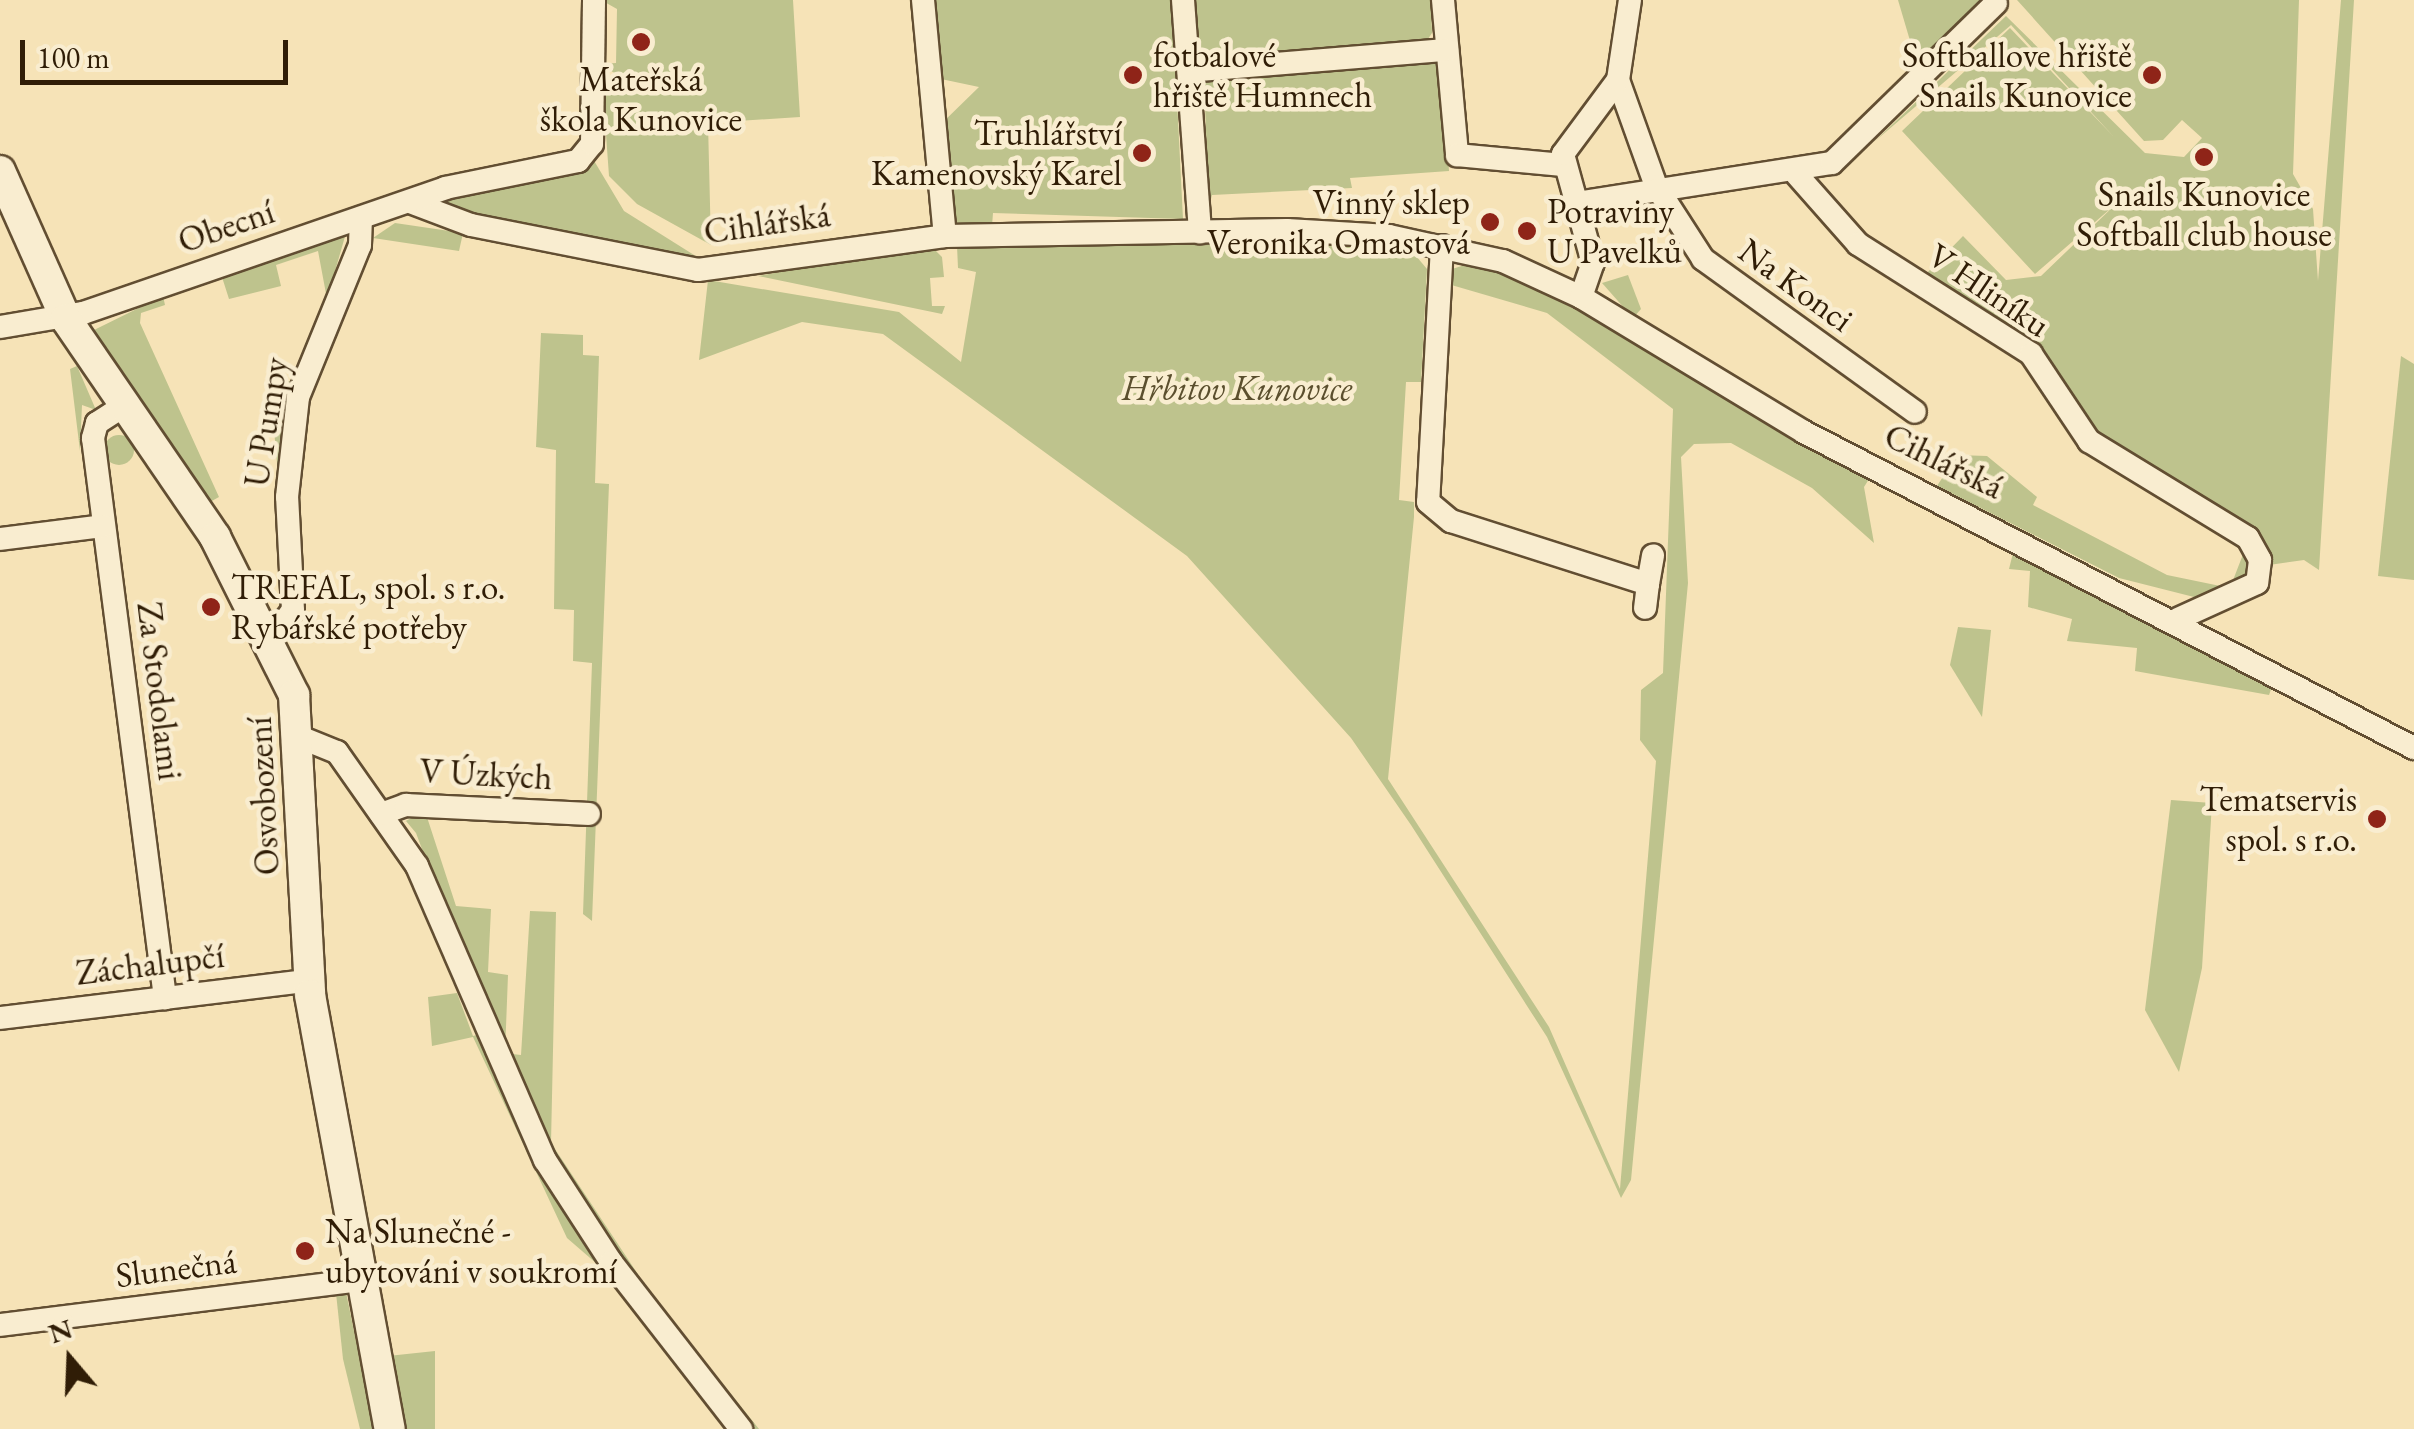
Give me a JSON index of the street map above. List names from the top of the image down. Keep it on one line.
{"streets":{"main road":["Osvobození"],"street":["Cihlářská","Obecní","Na Konci","V Hliníku","U Pumpy","Za Stodolami","V Úzkých","Záchalupčí","Slunečná"]},"crossings":[["Cihlářská","Obecní"],["Cihlářská","V Hliníku"],["Obecní","U Pumpy"],["Obecní","Osvobození"],["U Pumpy","Osvobození"],["Za Stodolami","Osvobození"],["Za Stodolami","Záchalupčí"],["Osvobození","Záchalupčí"],["Osvobození","Slunečná"]],"parks":["Hřbitov Kunovice"],"places":["Mateřská škola Kunovice","fotbalové hřiště Humnech","Softballove hřiště Snails Kunovice","Truhlářství Kamenovský Karel","Snails Kunovice Softball club house","Vinný sklep Veronika Omastová","Potraviny U Pavelků","TREFAL, spol. s r.o. Rybářské potřeby","Tematservis spol. s r.o.","Na Slunečné - ubytováni v soukromí"],"scale_bar":"100 m","north":"top"}
